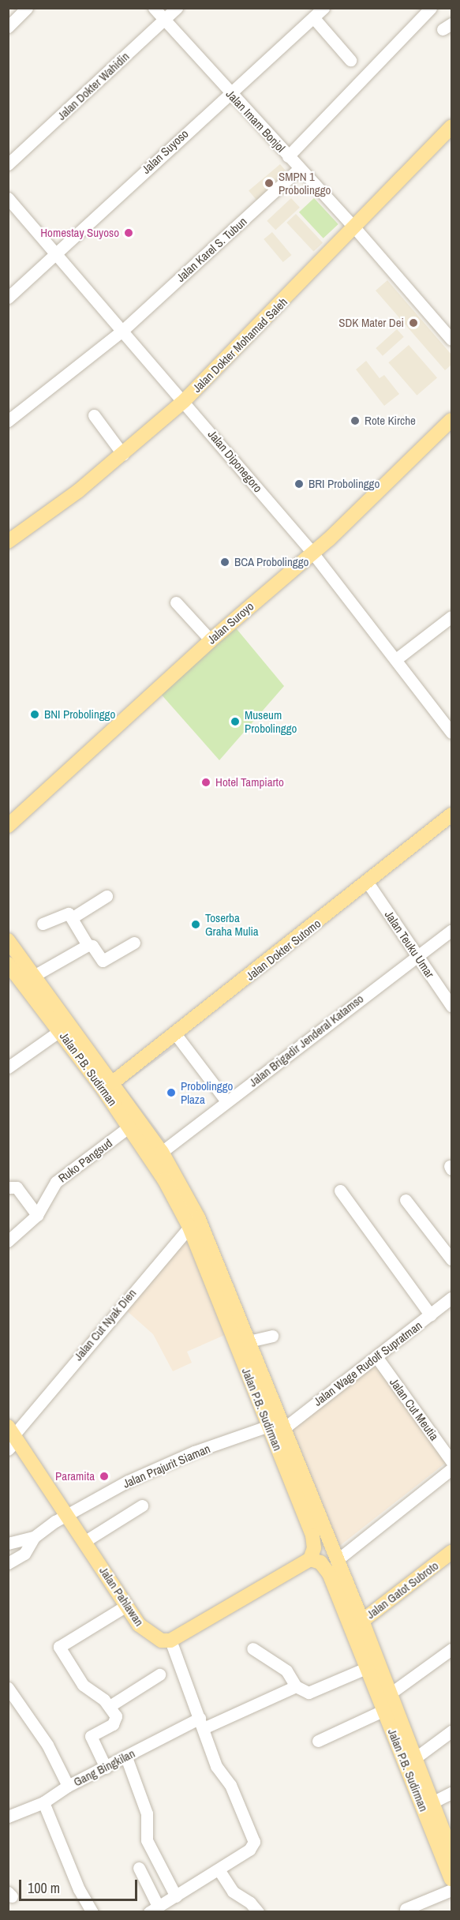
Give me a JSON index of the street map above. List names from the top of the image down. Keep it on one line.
{"streets":{"main road":["Jalan Dokter Mohamad Saleh","Jalan Suroyo","Jalan Dokter Sutomo","Jalan P.B. Sudirman","Jalan Gatot Subroto","Jalan Pahlawan"],"street":["Jalan Dokter Wahidin","Jalan Imam Bonjol","Jalan Suyoso","Jalan Karel S. Tubun","Jalan Diponegoro","Jalan Teuku Umar","Jalan Brigadir Jenderal Katamso","Ruko Pangsud","Jalan Cut Nyak Dien","Jalan Wage Rudolf Supratman","Jalan Cut Meutia","Jalan Prajurit Siaman","Gang Bingkilan"]},"crossings":[["Jalan Dokter Wahidin","Jalan Imam Bonjol"],["Jalan Imam Bonjol","Jalan Suyoso"],["Jalan Imam Bonjol","Jalan Karel S. Tubun"],["Jalan Imam Bonjol","Jalan Dokter Mohamad Saleh"],["Jalan Suyoso","Jalan Diponegoro"],["Jalan Karel S. Tubun","Jalan Diponegoro"],["Jalan Dokter Mohamad Saleh","Jalan Diponegoro"],["Jalan Diponegoro","Jalan Suroyo"],["Jalan Teuku Umar","Jalan Dokter Sutomo"],["Jalan Teuku Umar","Jalan Brigadir Jenderal Katamso"],["Jalan Dokter Sutomo","Jalan P.B. Sudirman"],["Jalan Brigadir Jenderal Katamso","Jalan P.B. Sudirman"],["Jalan P.B. Sudirman","Ruko Pangsud"],["Jalan P.B. Sudirman","Jalan Cut Nyak Dien"],["Jalan P.B. Sudirman","Jalan Wage Rudolf Supratman"],["Jalan P.B. Sudirman","Jalan Prajurit Siaman"],["Jalan P.B. Sudirman","Jalan Gatot Subroto"],["Jalan Cut Nyak Dien","Jalan Pahlawan"],["Jalan Wage Rudolf Supratman","Jalan Cut Meutia"],["Jalan Prajurit Siaman","Jalan Pahlawan"]],"places":["SMPN 1 Probolinggo","Homestay Suyoso","SDK Mater Dei","Rote Kirche","BRI Probolinggo","BCA Probolinggo","BNI Probolinggo","Museum Probolinggo","Hotel Tampiarto","Toserba Graha Mulia","Probolinggo Plaza","Paramita"],"scale_bar":"100 m"}
